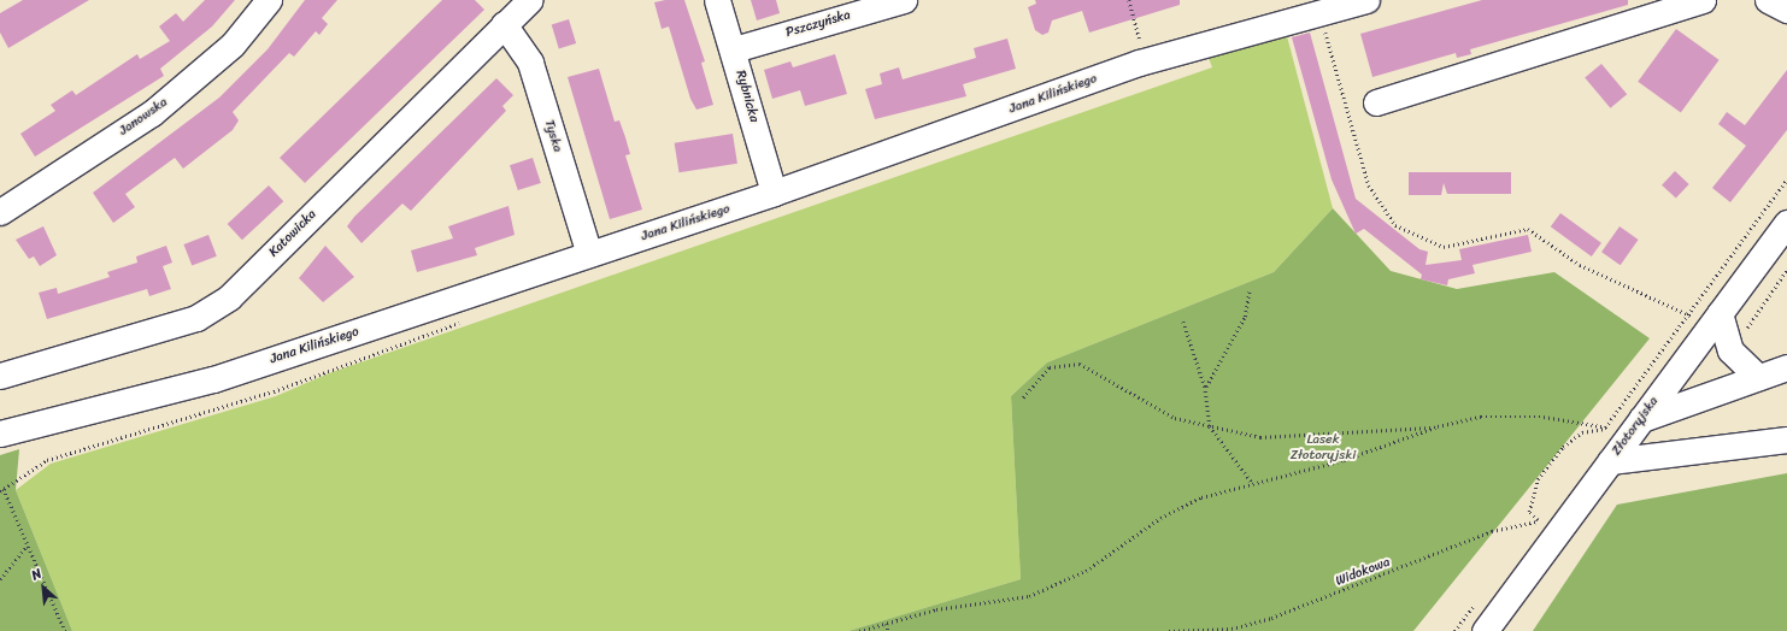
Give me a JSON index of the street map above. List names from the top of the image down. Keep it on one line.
{"streets":{"street":["Pszczyńska","Jana Kilińskiego","Rybnicka","Janowska","Tyska","Katowicka","Złotoryjska"],"path":["Widokowa"]},"crossings":[["Pszczyńska","Rybnicka"],["Jana Kilińskiego","Rybnicka"],["Jana Kilińskiego","Tyska"],["Tyska","Katowicka"],["Złotoryjska","Widokowa"]],"parks":["Lasek Złotoryjski"],"north":"top left"}
